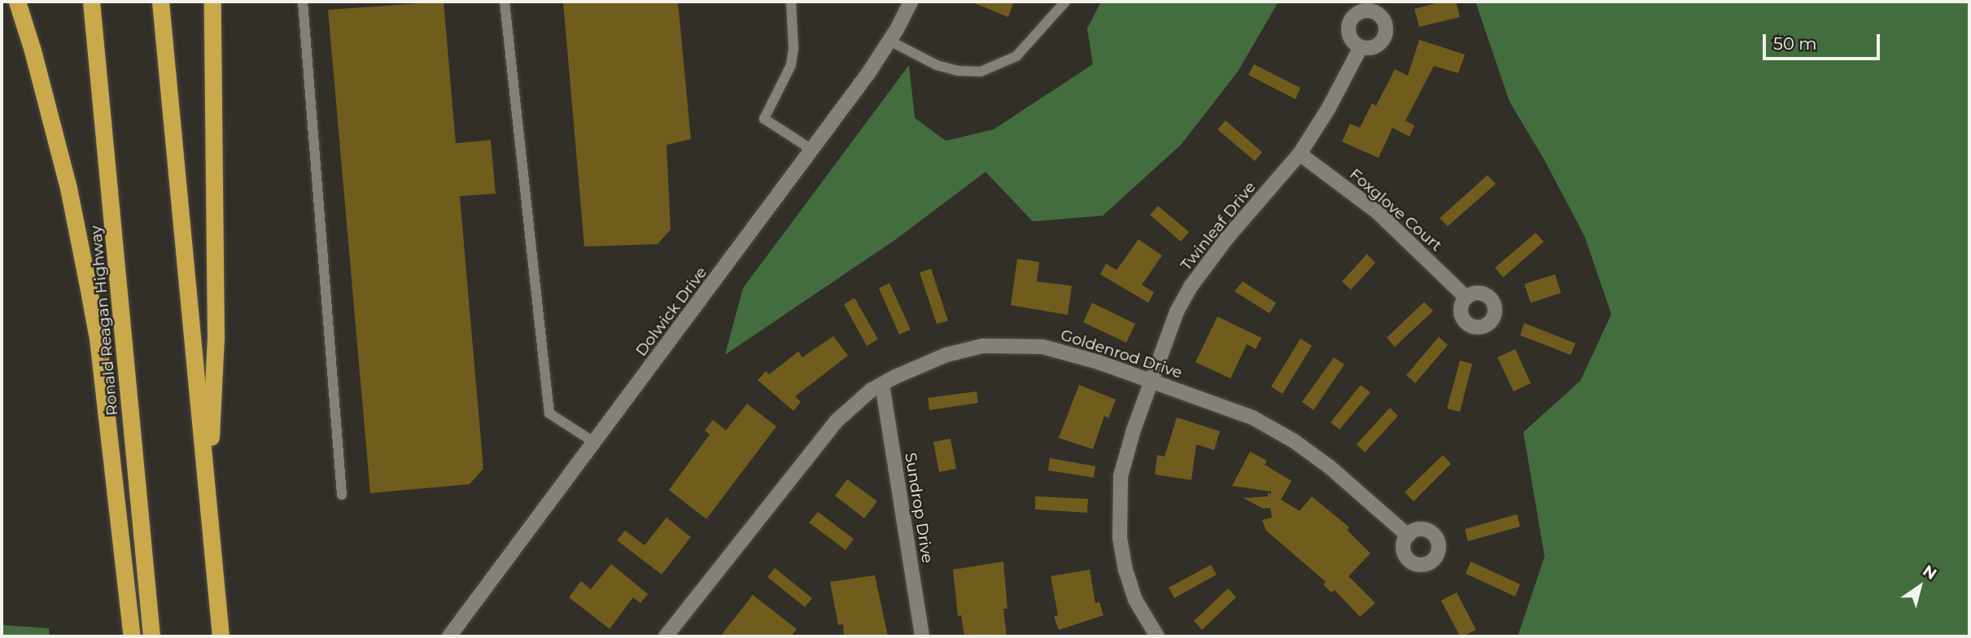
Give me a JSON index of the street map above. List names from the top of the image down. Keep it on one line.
{"streets":{"highway":["Ronald Reagan Highway"],"street":["Foxglove Court","Twinleaf Drive","Dolwick Drive","Goldenrod Drive","Sundrop Drive"]},"crossings":[["Foxglove Court","Twinleaf Drive"],["Twinleaf Drive","Goldenrod Drive"],["Goldenrod Drive","Sundrop Drive"]],"scale_bar":"50 m","north":"top right"}
